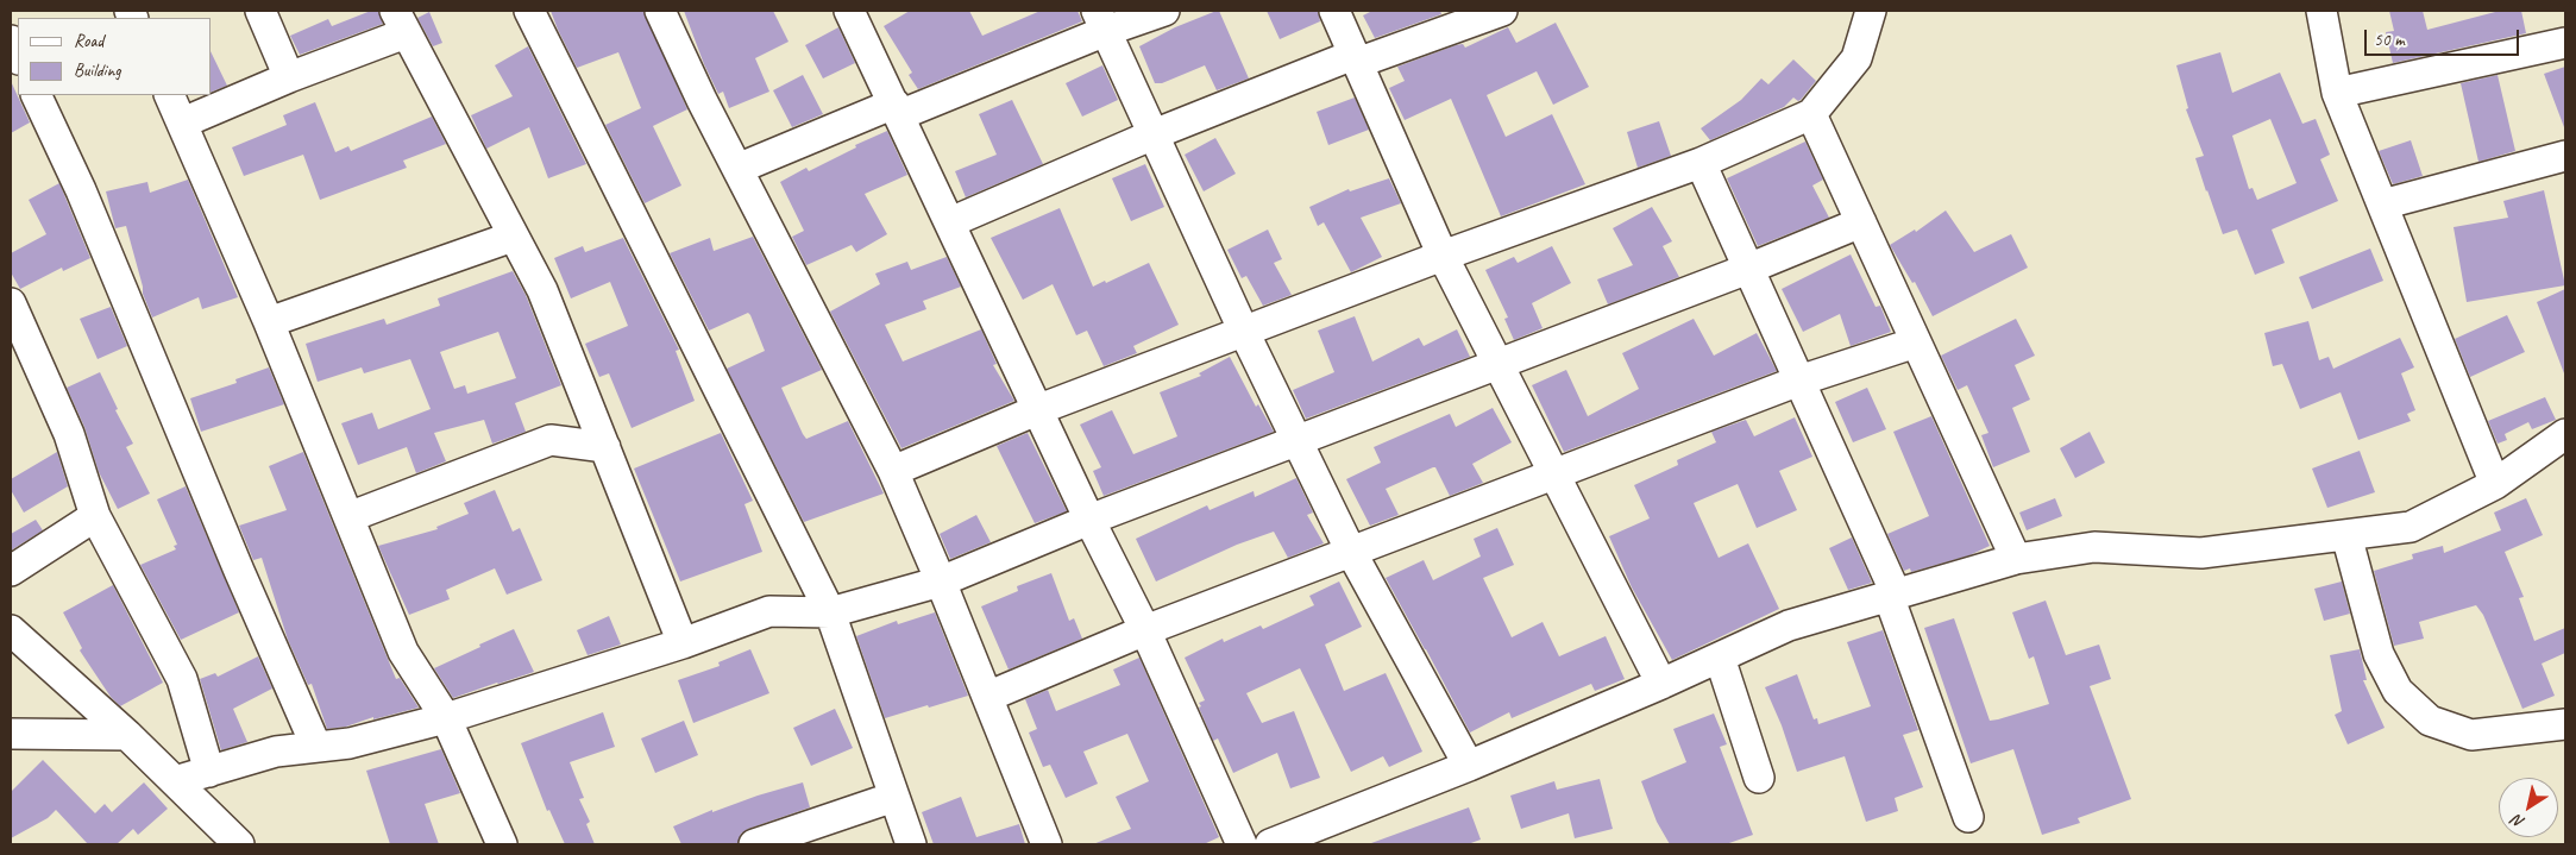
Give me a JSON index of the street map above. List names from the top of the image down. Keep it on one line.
{"legend":["Road","Building"],"scale_bar":"50 m","north":"bottom left"}
